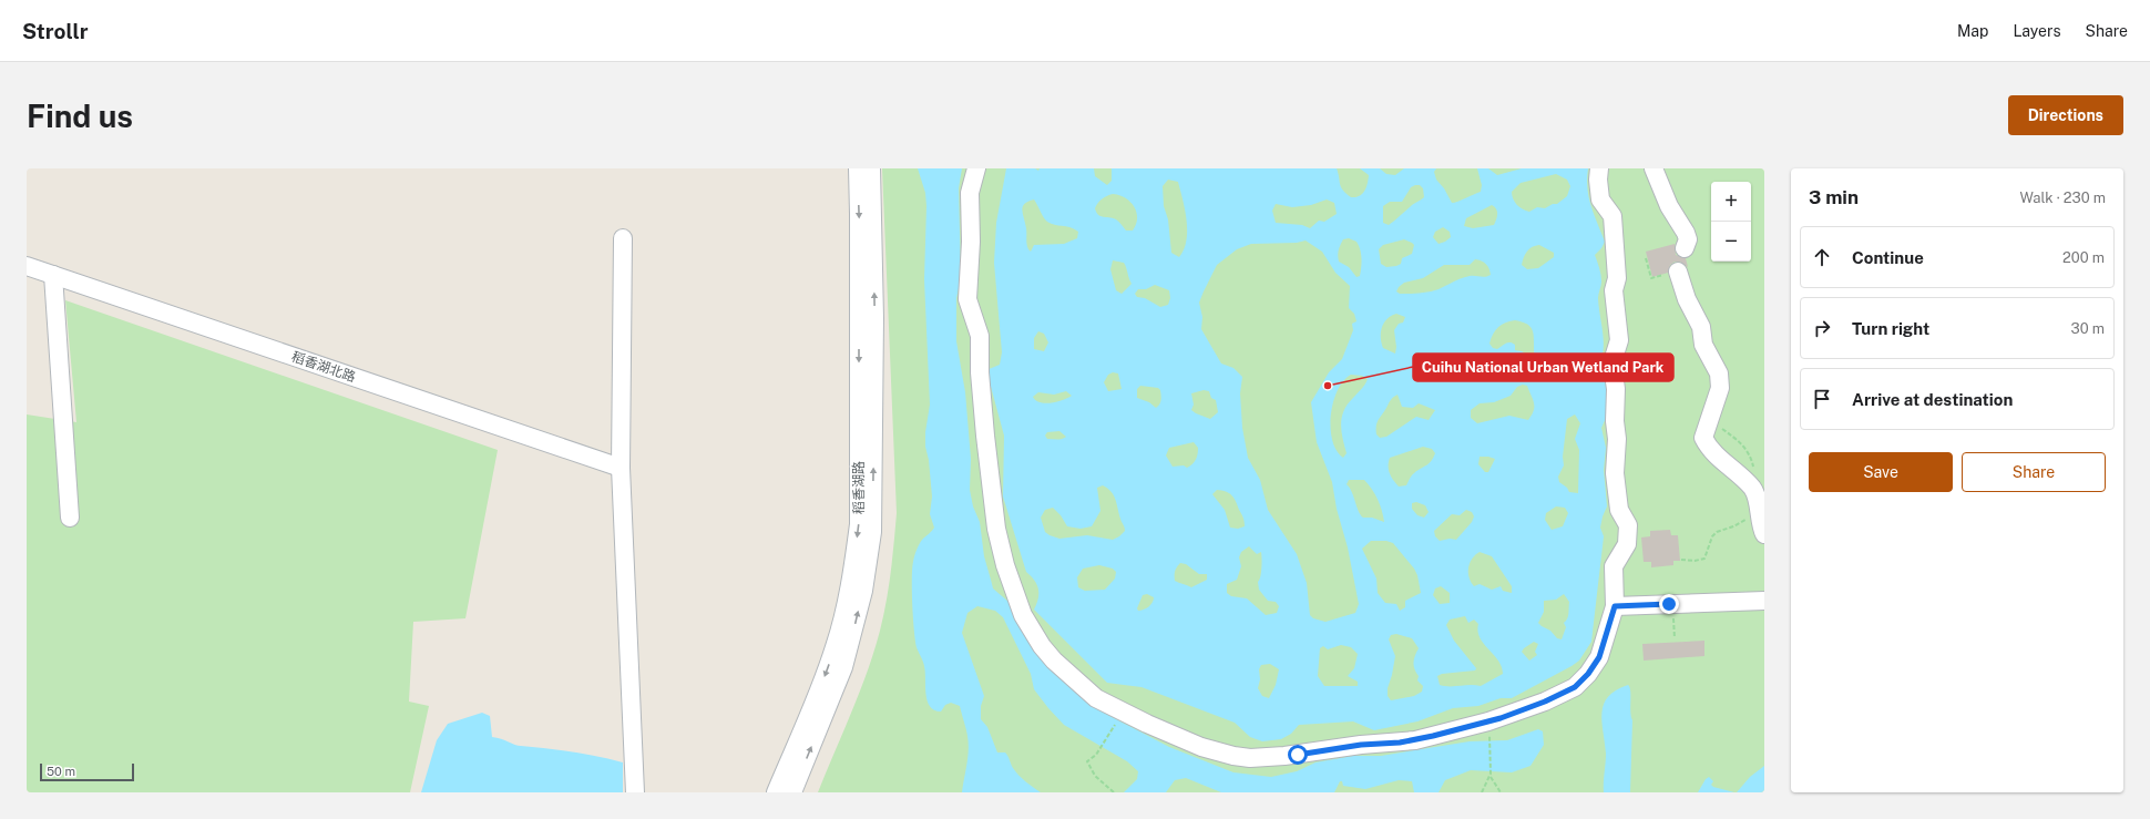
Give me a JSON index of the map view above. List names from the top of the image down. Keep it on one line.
{"streets":{"street":["稻香湖北路","稻香湖路"]},"places":["Cuihu National Urban Wetland Park"],"scale_bar":"50 m","page":{"header":"Strollr","nav":["Map","Layers","Share"],"buttons":["Directions",["Save","Share"]],"title":"Find us","heading":["3 min","Walk · 230 m"],"map_buttons":["+","−"],"list":[["Continue","200 m"],["Turn right","30 m"],"Arrive at destination"],"scale":"50 m"}}
